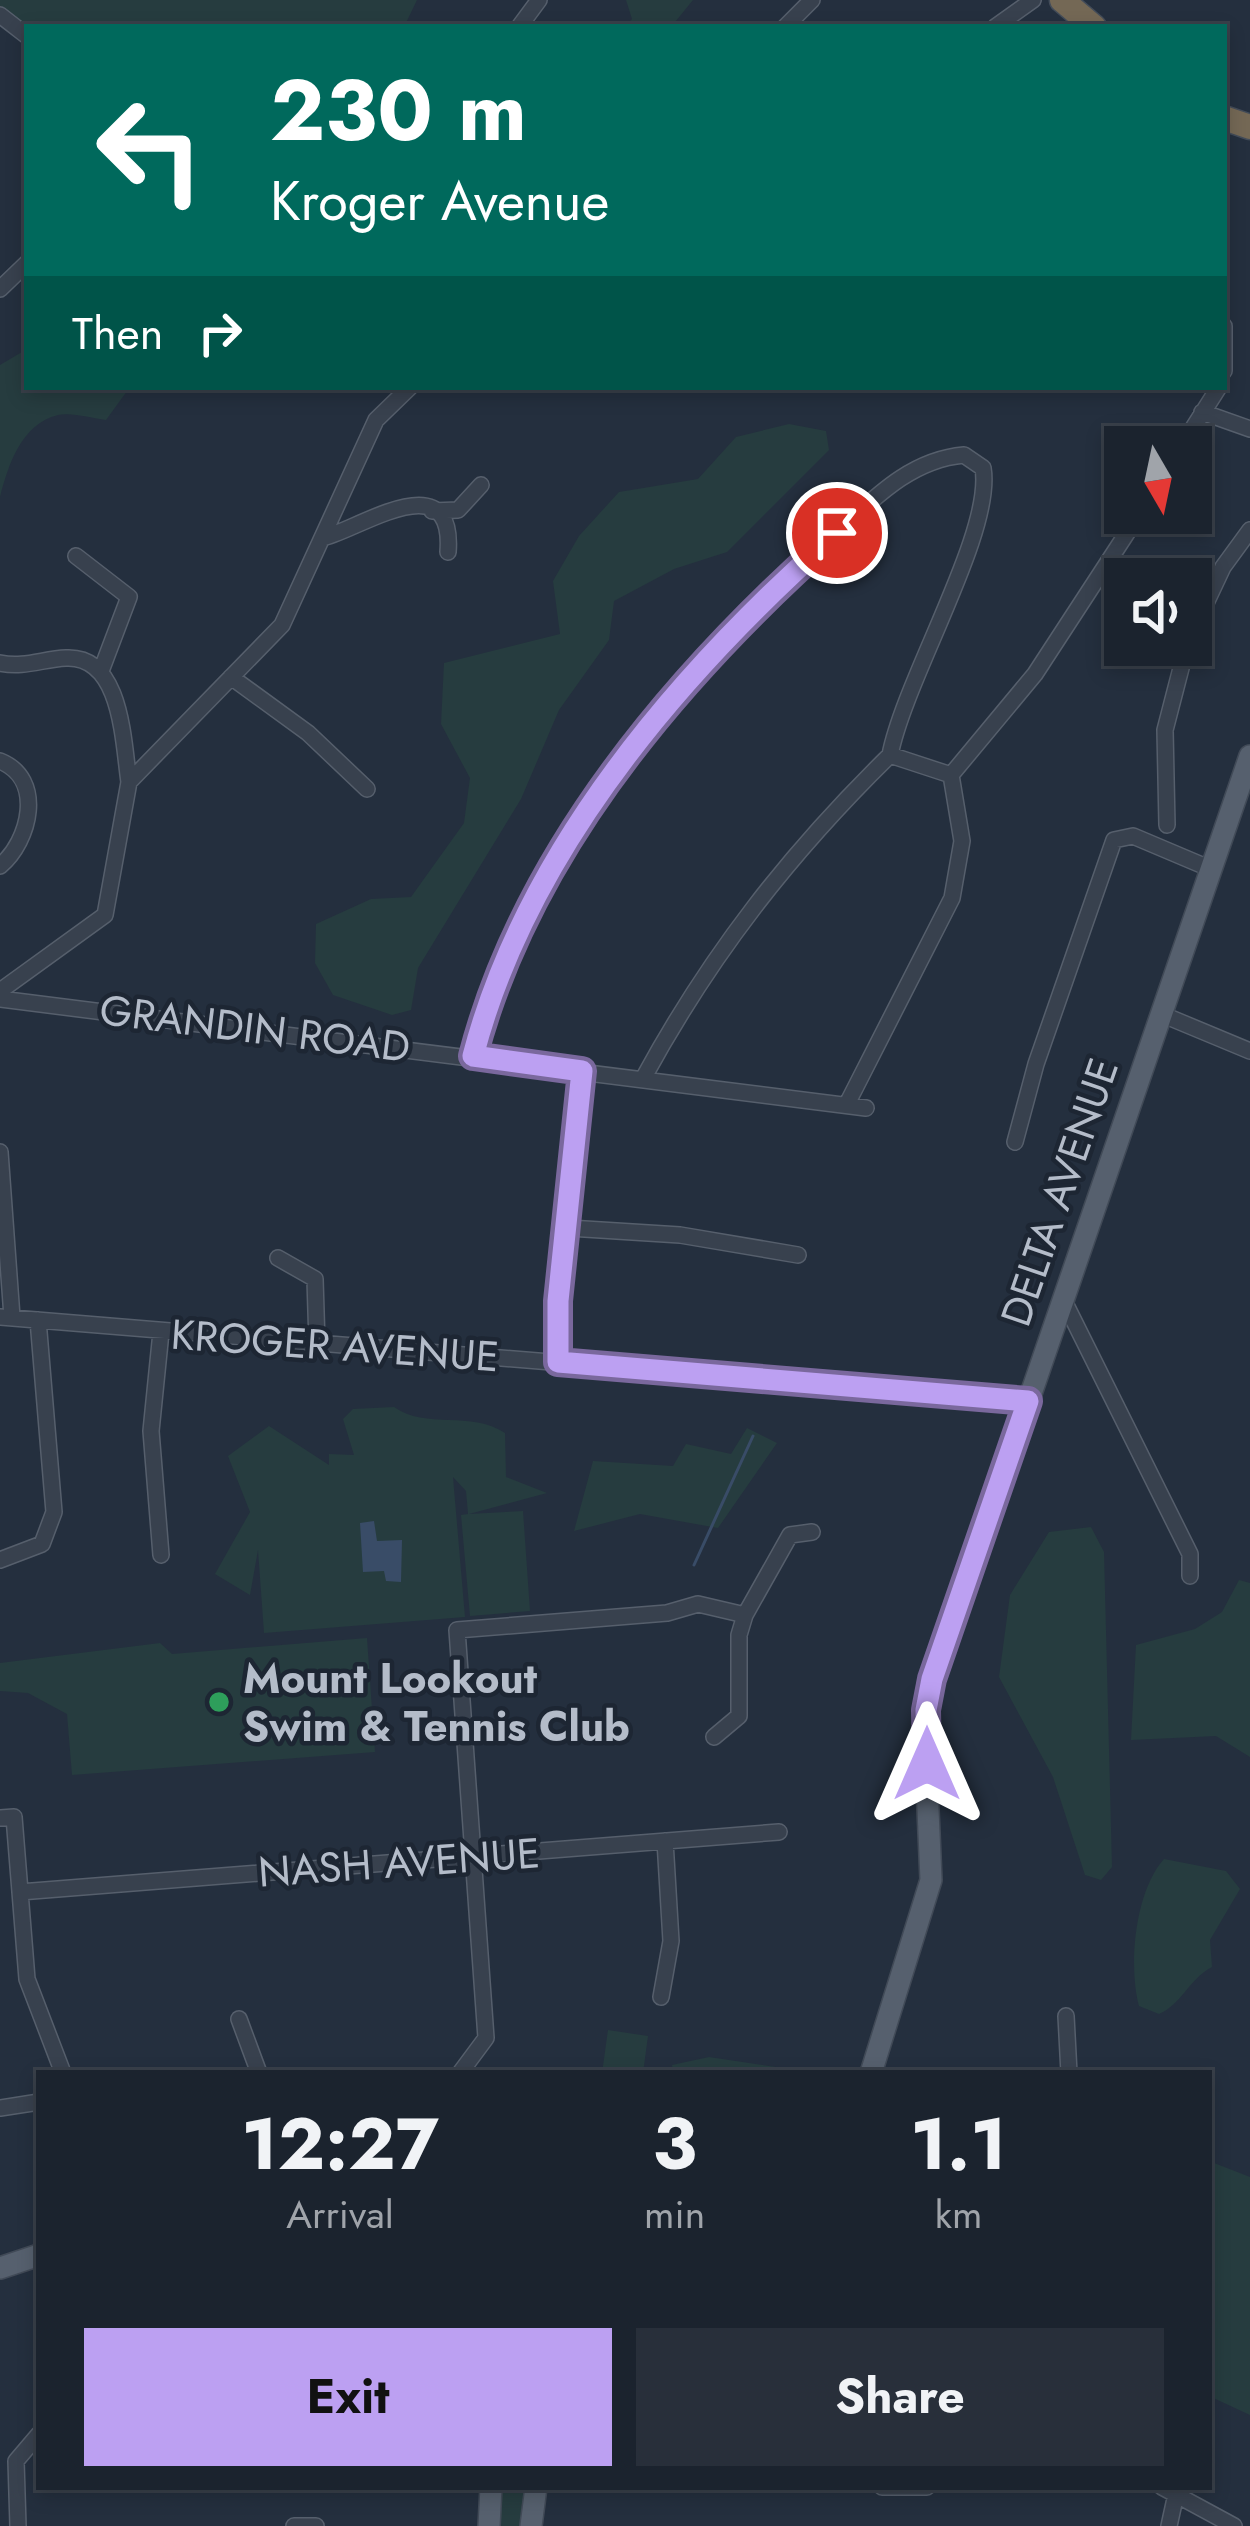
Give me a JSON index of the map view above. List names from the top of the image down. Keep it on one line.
{"streets":{"main road":["DELTA AVENUE"],"street":["GRANDIN ROAD","KROGER AVENUE","NASH AVENUE"]},"crossings":[["DELTA AVENUE","KROGER AVENUE"]],"places":["Mount Lookout Swim & Tennis Club"],"north":"bottom","page":{"turn":["230 m","Kroger Avenue"],"then":"Then","eta":["12:27","Arrival","3","min","1.1","km"],"buttons":["Exit","Share"]}}
